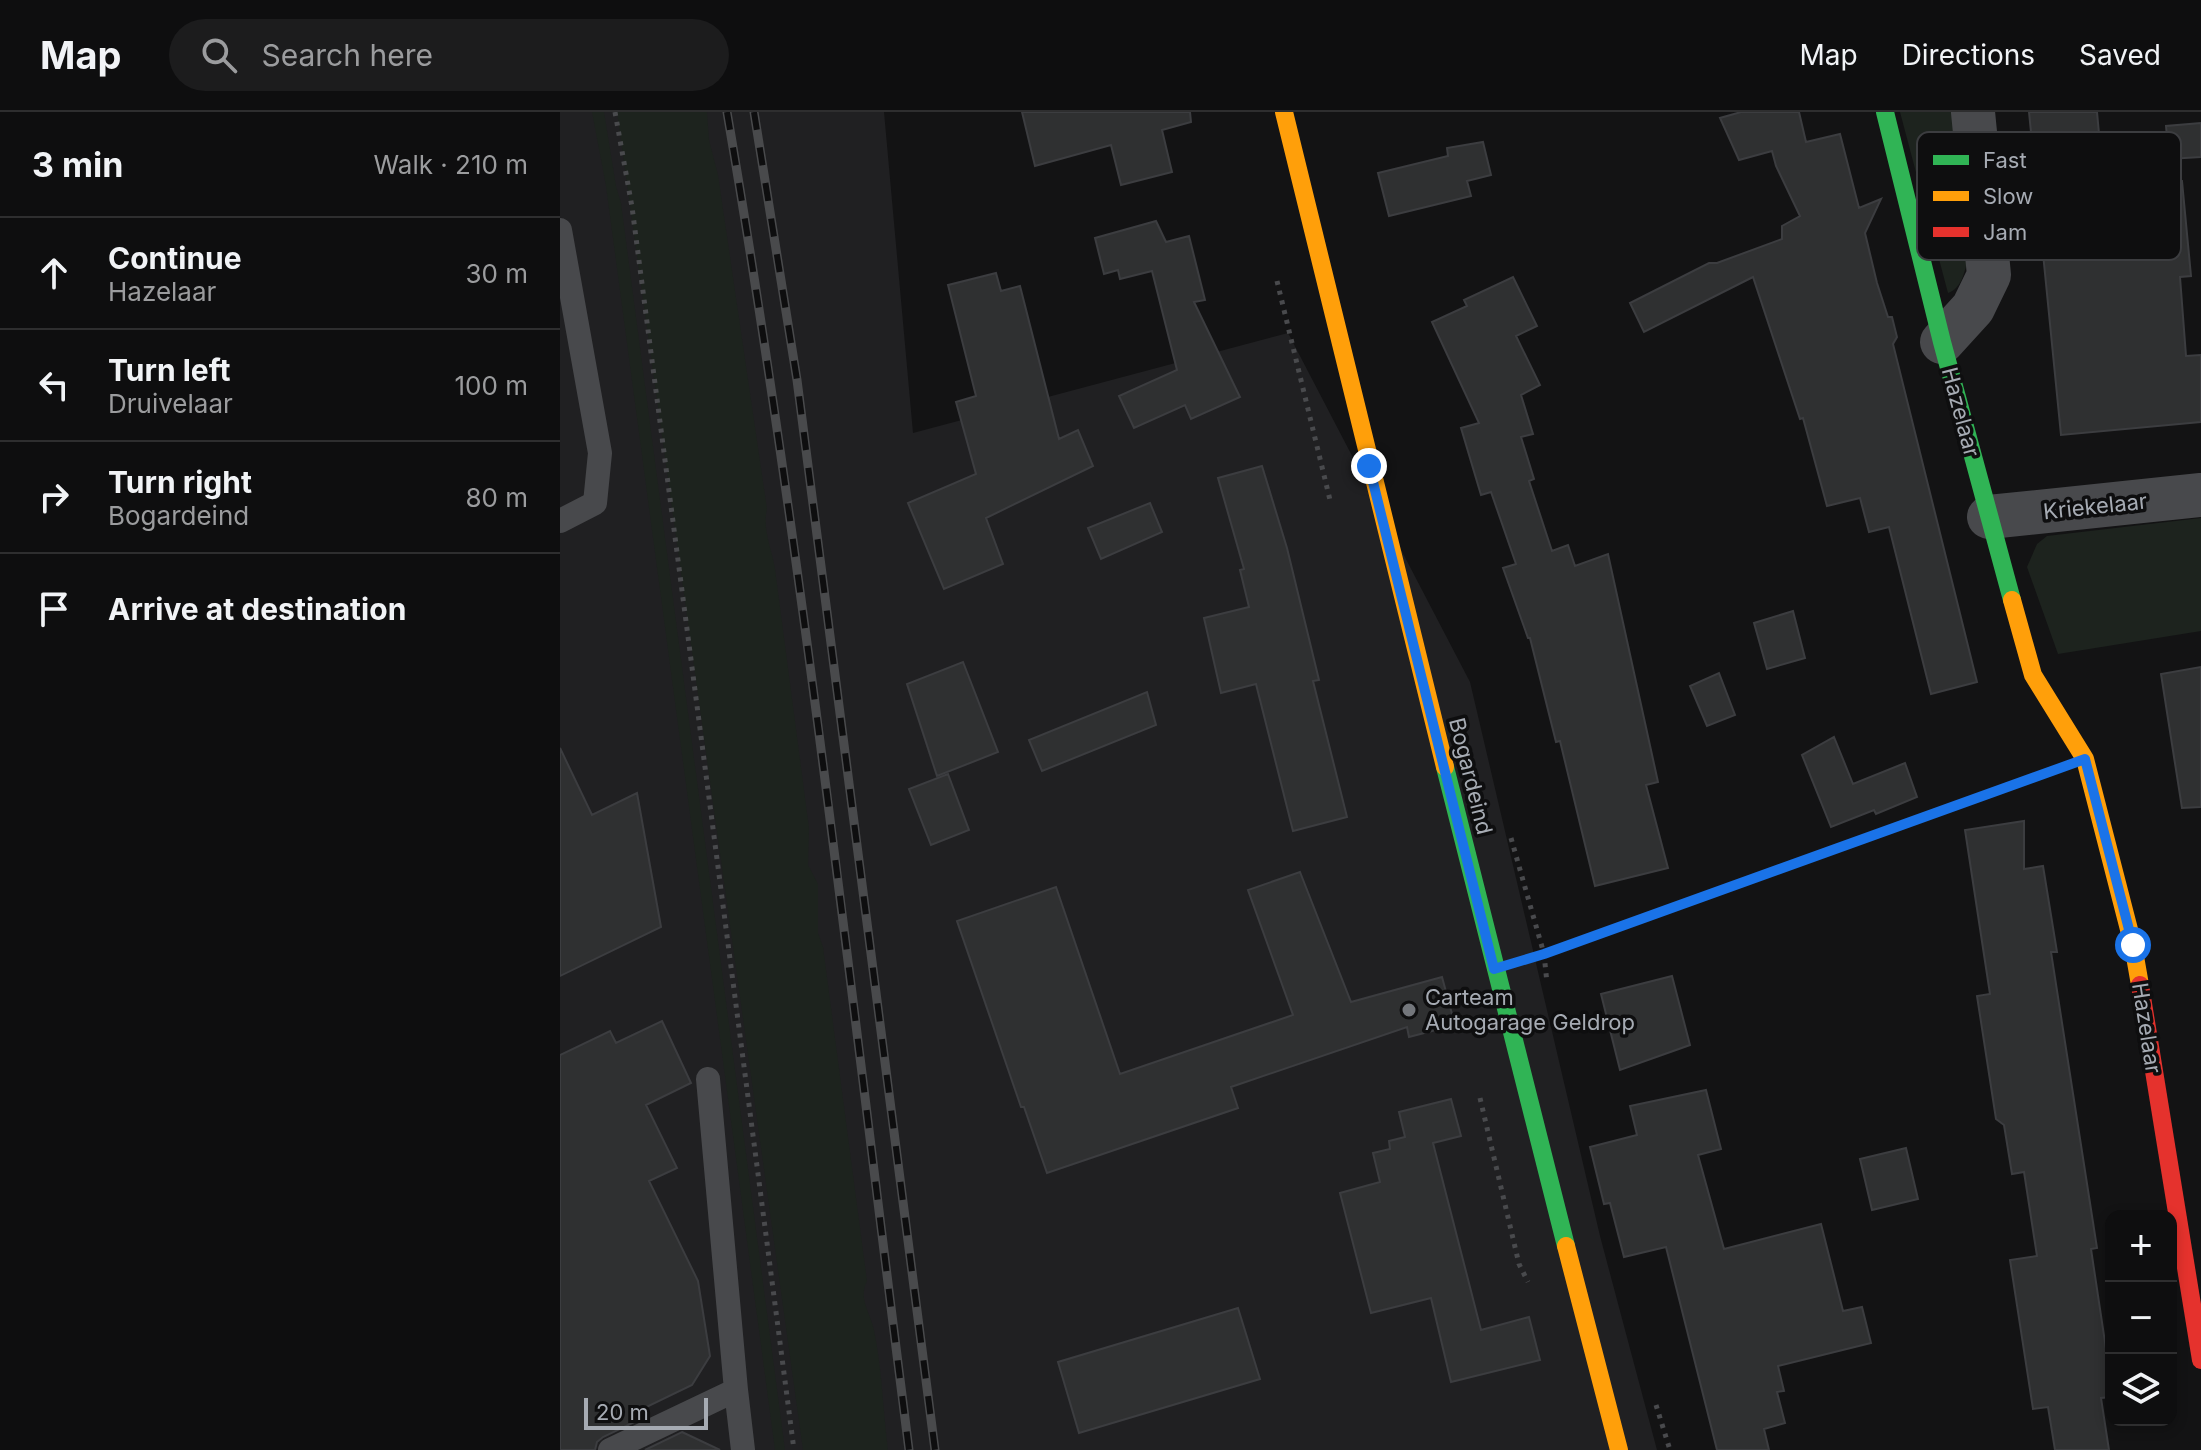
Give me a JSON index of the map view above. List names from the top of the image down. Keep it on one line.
{"streets":{"street":["Hazelaar","Kriekelaar","Bogardeind"]},"crossings":[["Hazelaar","Kriekelaar"]],"places":["Carteam Autogarage Geldrop"],"legend":["Fast","Slow","Jam"],"scale_bar":"20 m","page":{"header":"Map","search":"Search here","nav":["Map","Directions","Saved"],"heading":["3 min","Walk · 210 m"],"list":[["Continue","Hazelaar","30 m"],["Turn left","Druivelaar","100 m"],["Turn right","Bogardeind","80 m"],"Arrive at destination"],"map_buttons":["+","−"],"scale":"20 m"}}
